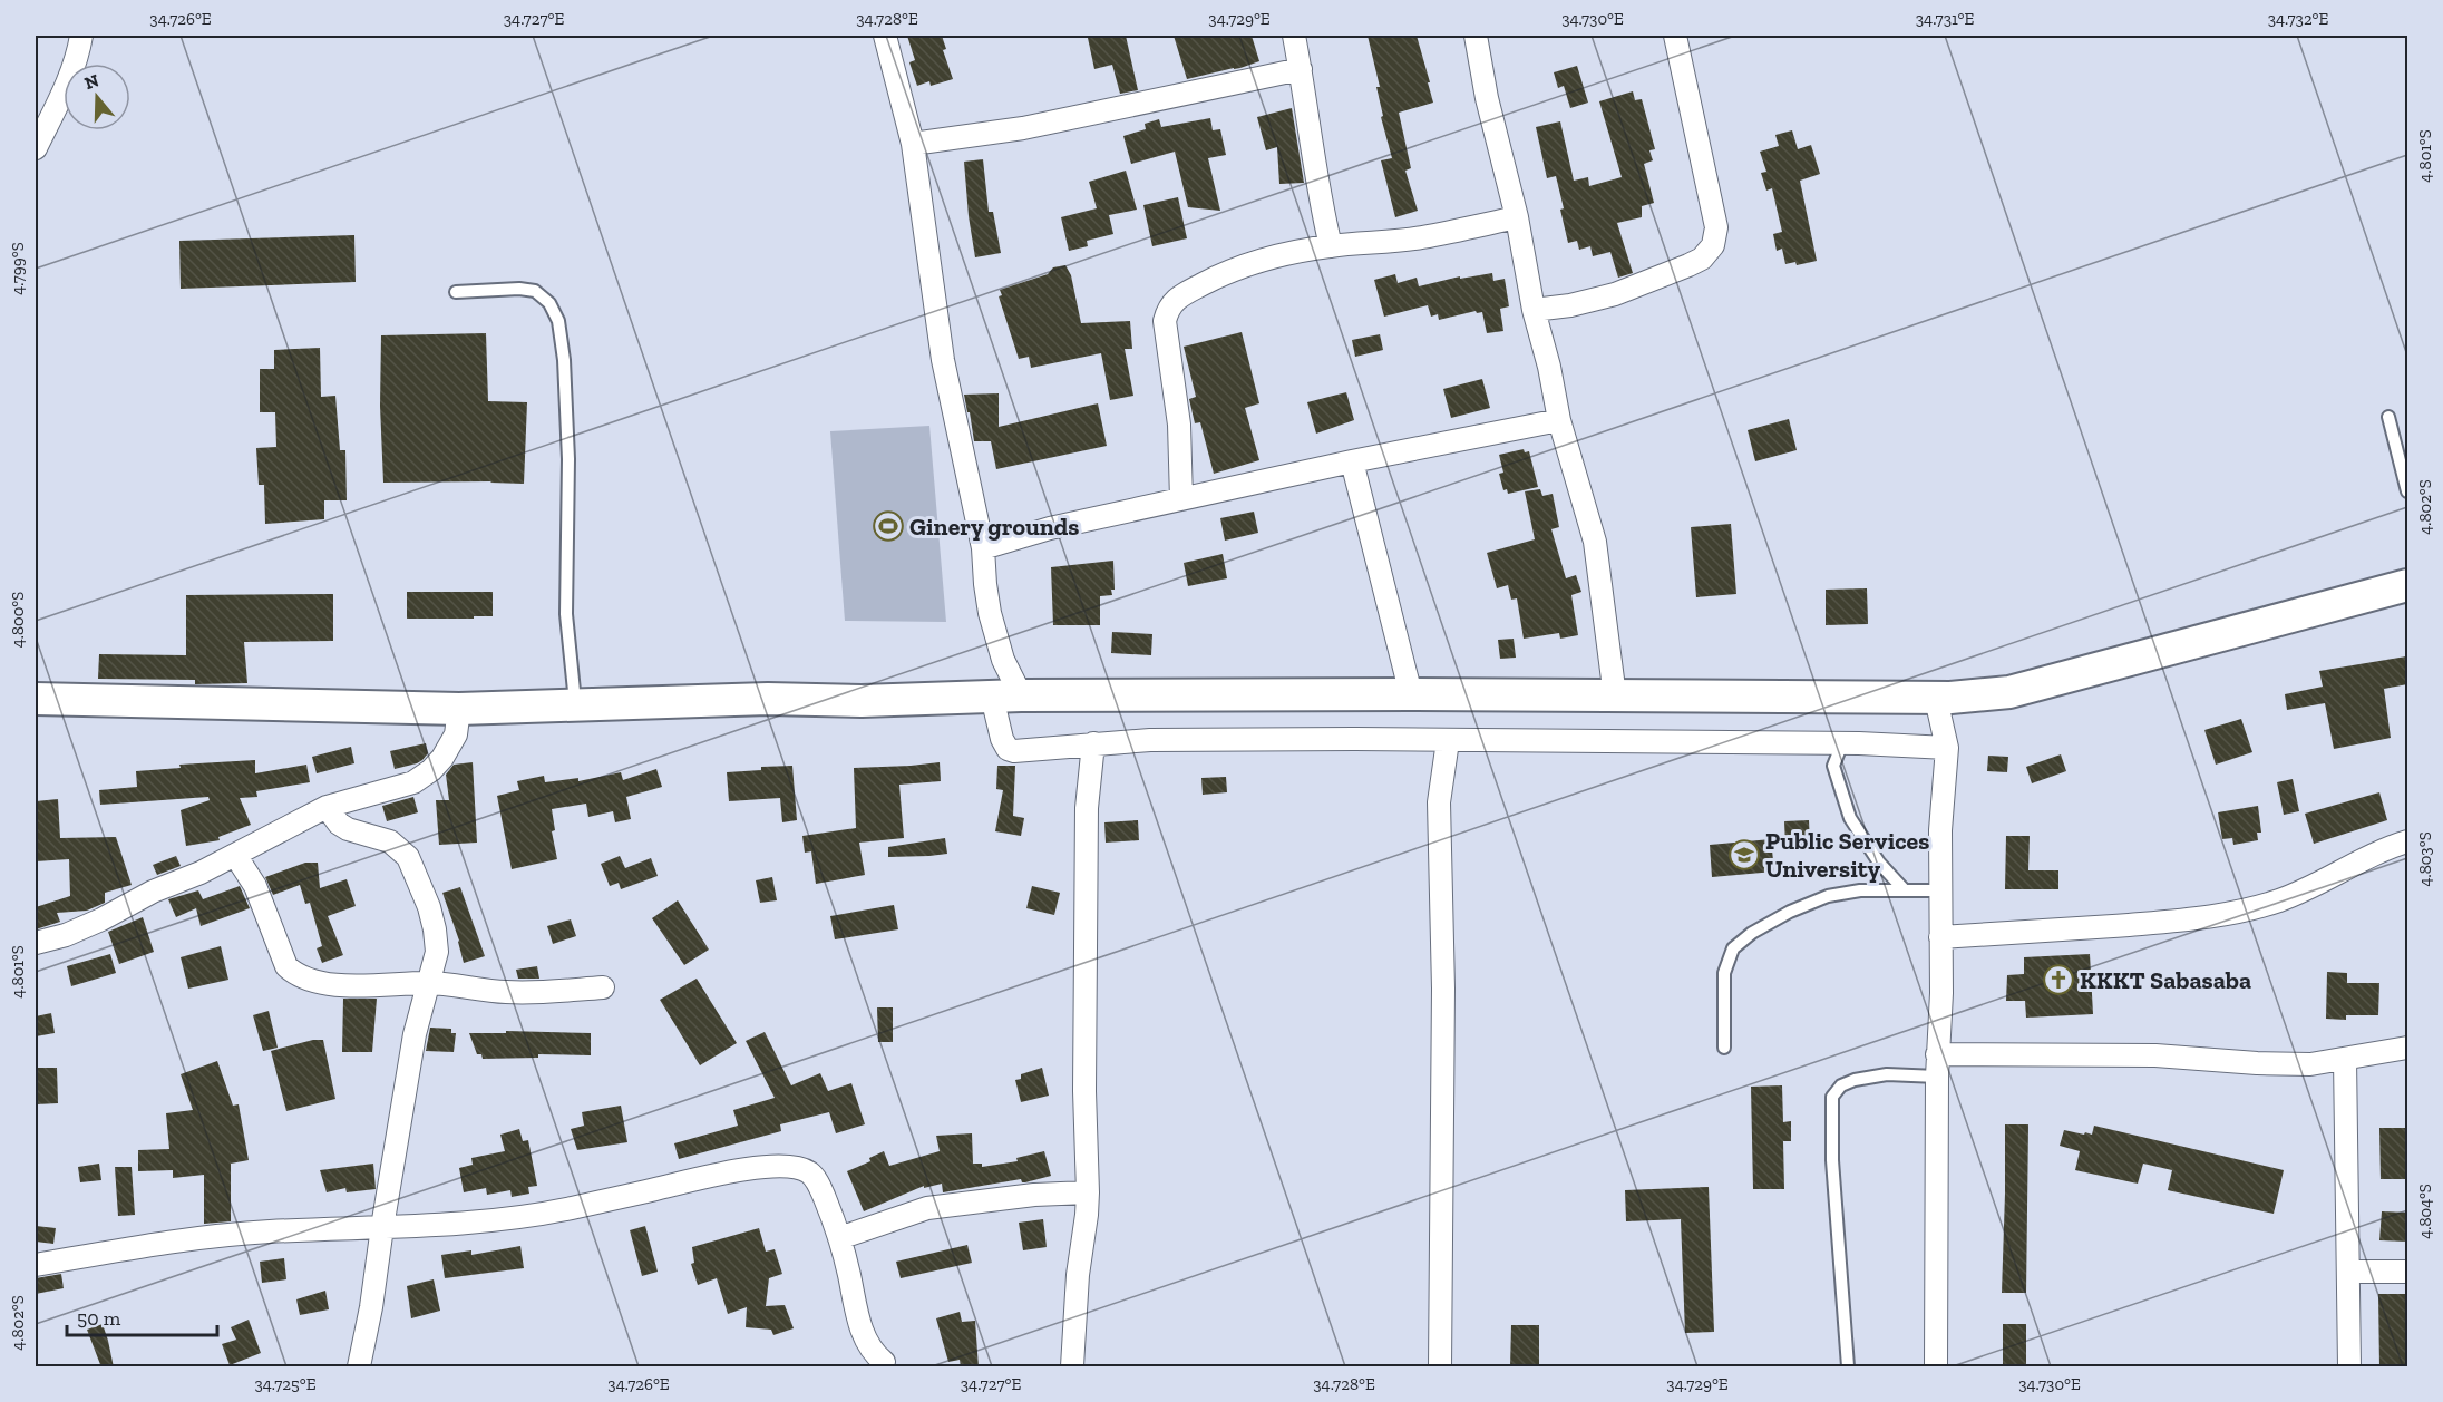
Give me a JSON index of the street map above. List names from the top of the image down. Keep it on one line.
{"places":{"sports":["Ginery grounds"],"school or university":["Public Services University"],"church":["KKKT Sabasaba"]},"scale_bar":"50 m","north":"top","coordinates":["34.726°E","34.727°E","34.728°E","34.729°E","34.730°E","34.731°E","34.732°E","4.801°S","4.799°S","4.802°S","4.800°S","4.803°S","4.804°S","34.725°E"]}
